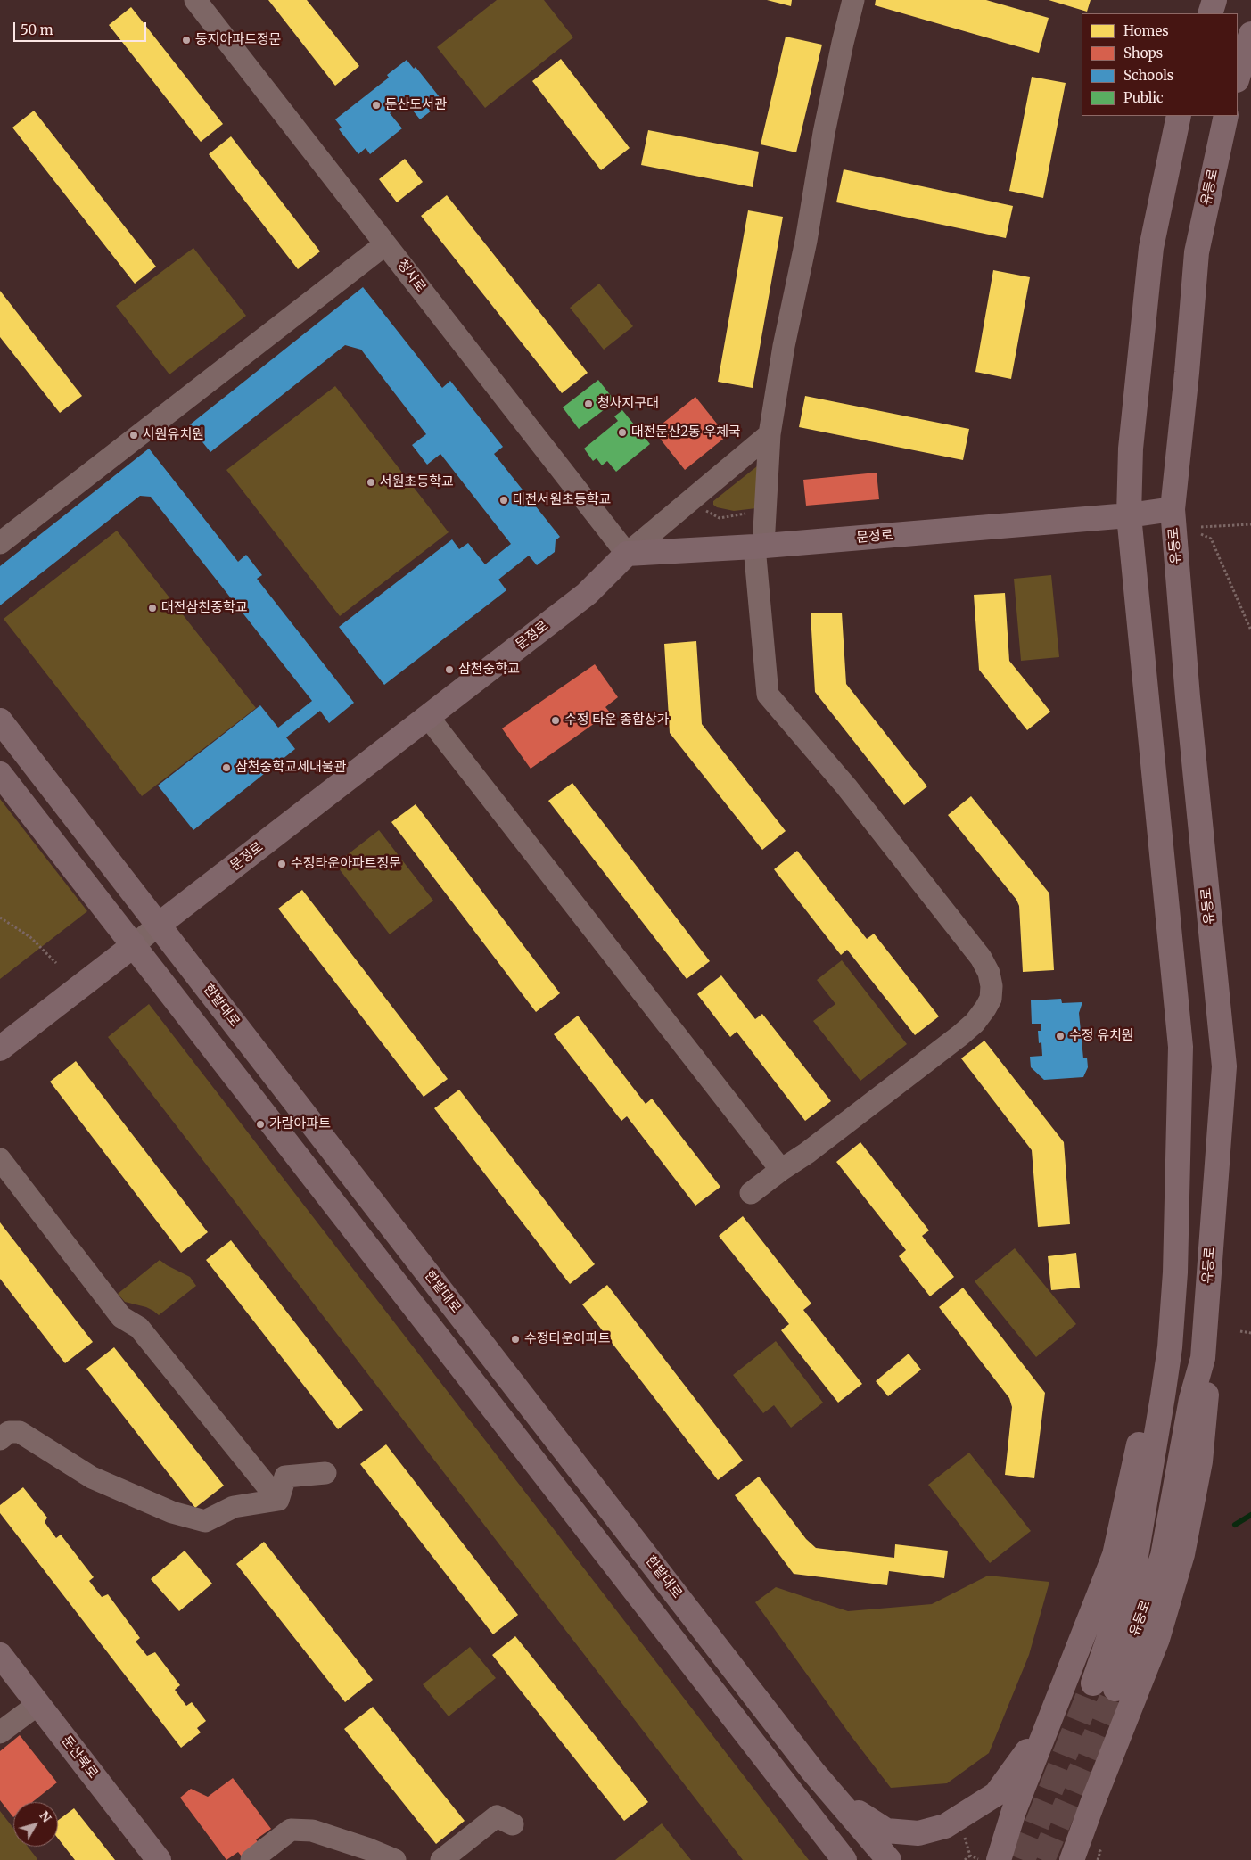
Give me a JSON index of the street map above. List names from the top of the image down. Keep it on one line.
{"streets":{"main road":["유등로","문정로","한밭대로","둔산북로"],"street":["청사로"]},"crossings":[["유등로","문정로"],["청사로","문정로"],["문정로","한밭대로"]],"places":["둥지아파트정문","둔산도서관","청사지구대","대전둔산2동 우체국","서원유치원","서원초등학교","대전서원초등학교","대전삼천중학교","삼천중학교","수정 타운 종합상가","삼천중학교세내울관","수정타운아파트정문","수정 유치원","가람아파트","수정타운아파트"],"legend":["Homes","Shops","Schools","Public"],"scale_bar":"50 m","north":"top right"}
